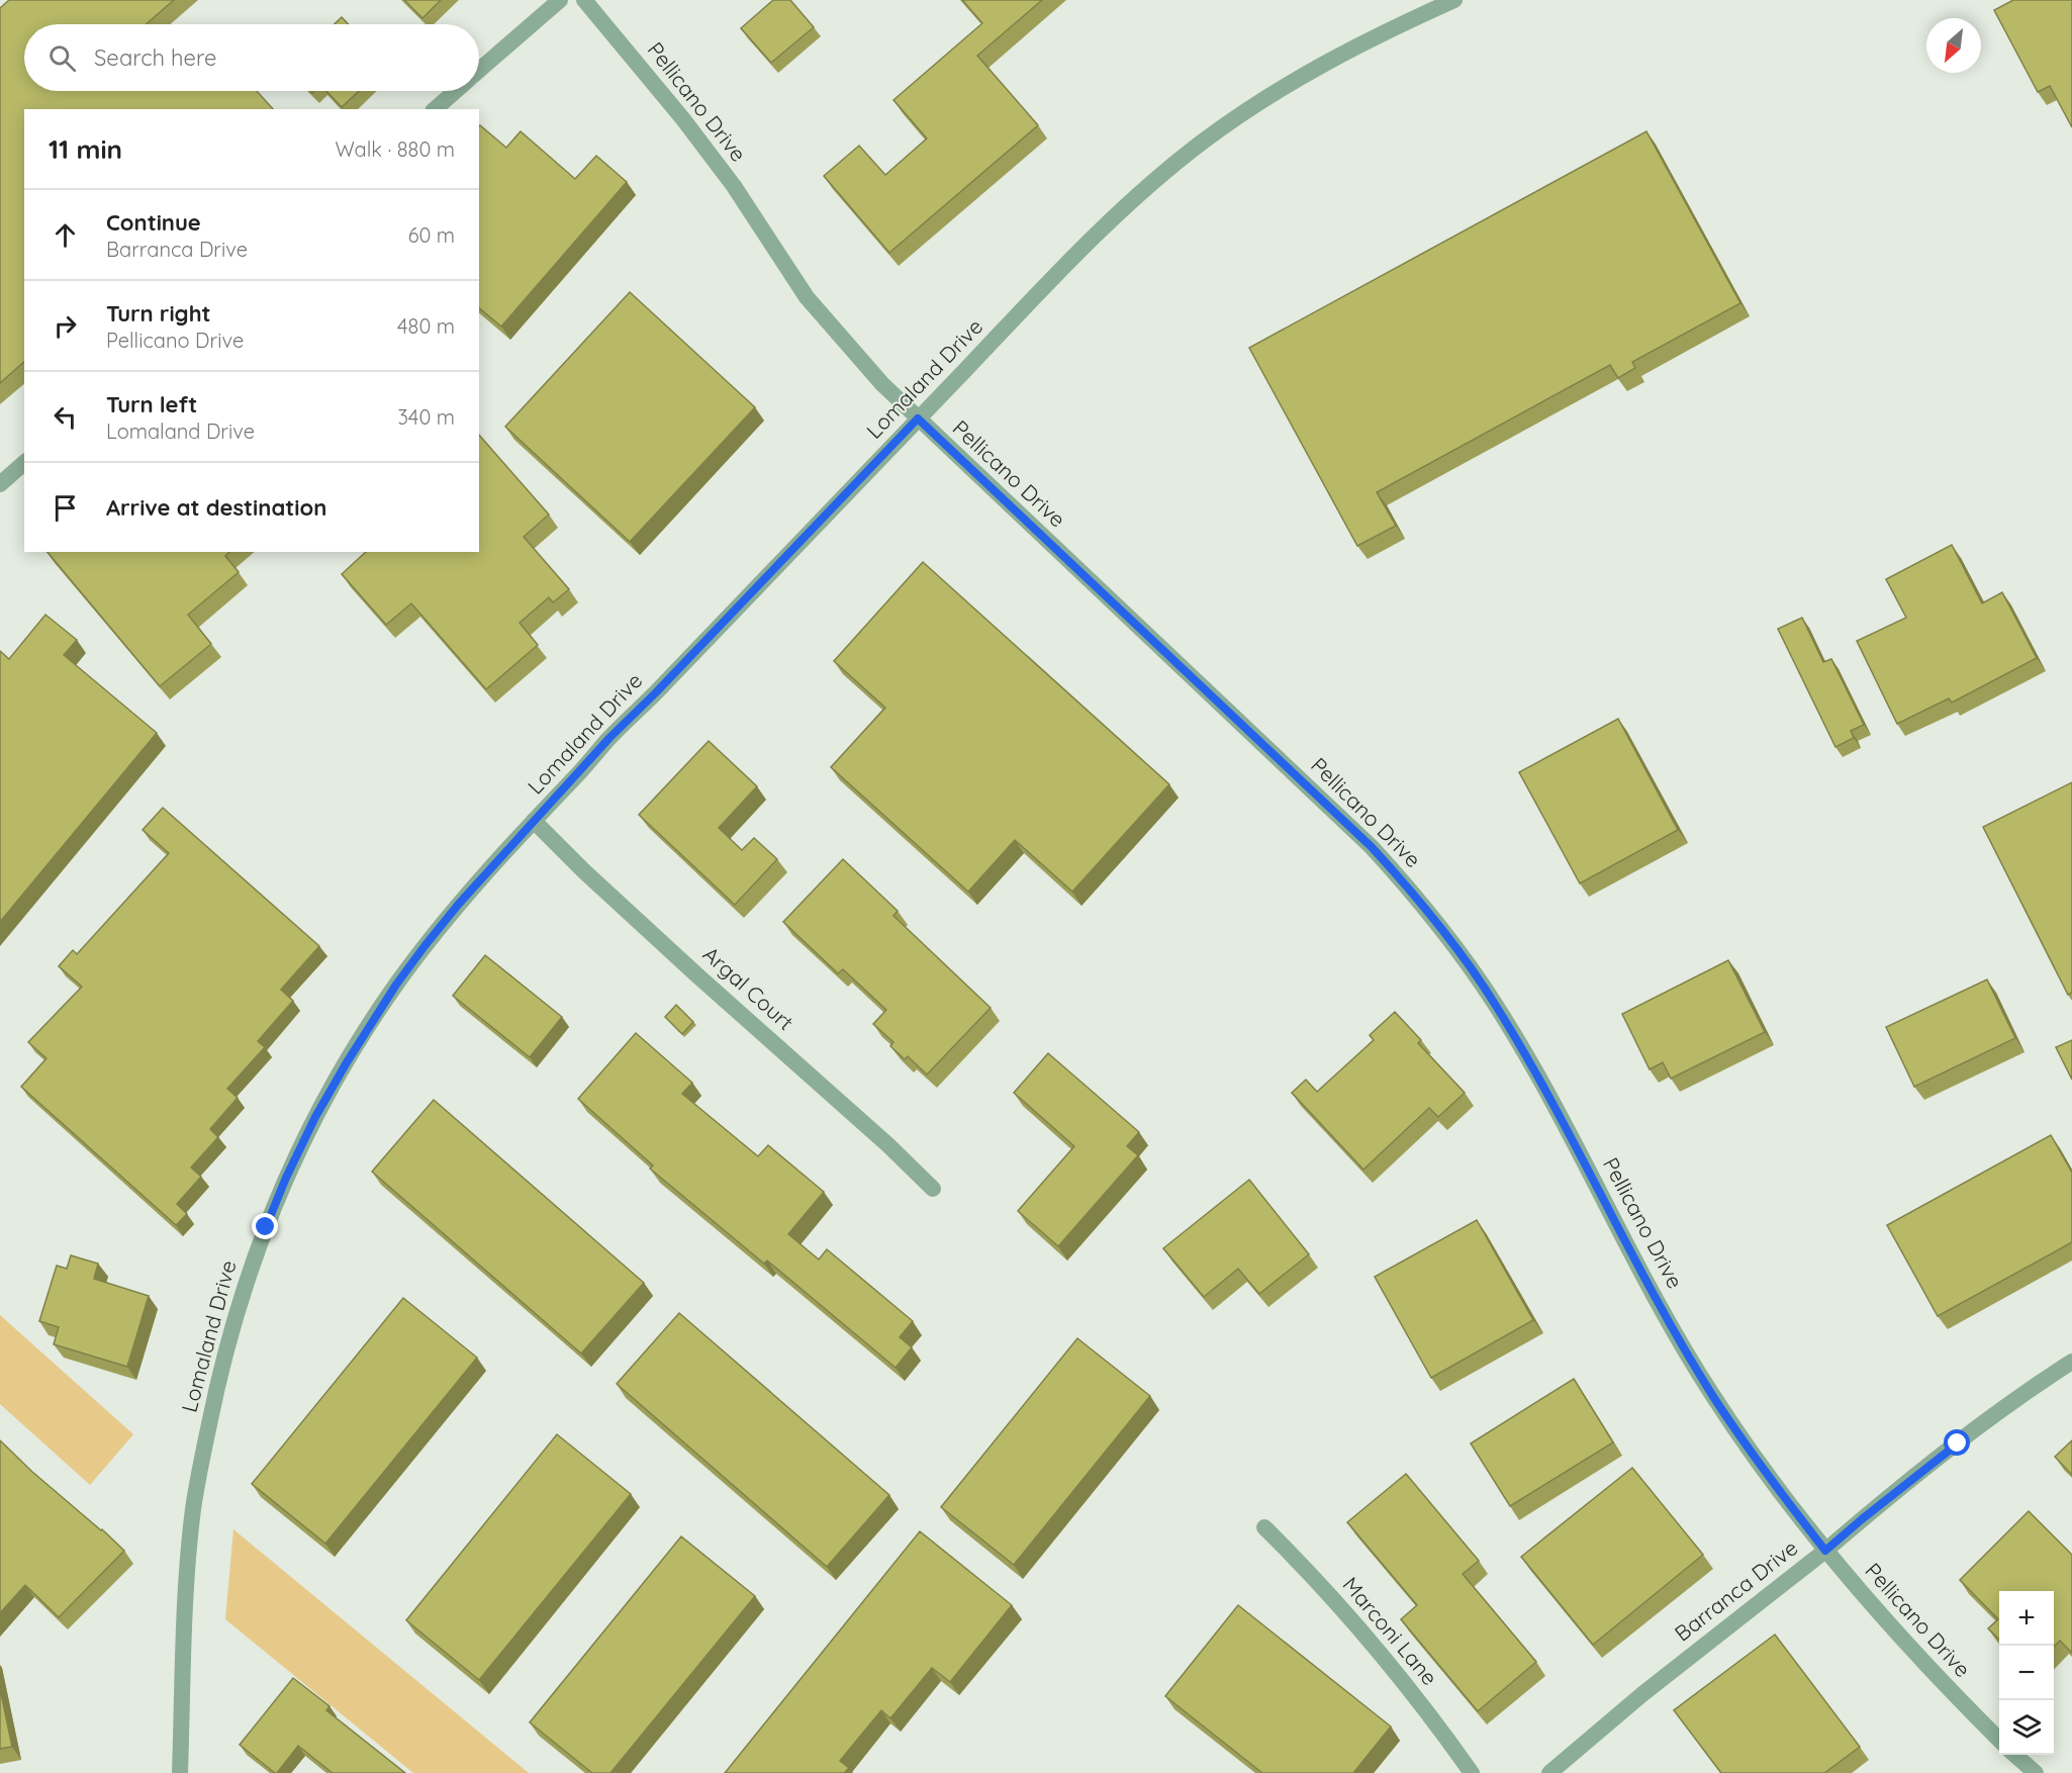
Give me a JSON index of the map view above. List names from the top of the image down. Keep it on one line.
{"streets":{"street":["Pellicano Drive","Lomaland Drive","Argal Court","Barranca Drive","Marconi Lane"]},"crossings":[["Pellicano Drive","Lomaland Drive"],["Pellicano Drive","Barranca Drive"],["Lomaland Drive","Argal Court"]],"north":"bottom left","page":{"search":"Search here","heading":["11 min","Walk · 880 m"],"list":[["Continue","Barranca Drive","60 m"],["Turn right","Pellicano Drive","480 m"],["Turn left","Lomaland Drive","340 m"],"Arrive at destination"],"map_buttons":["+","−"]}}
